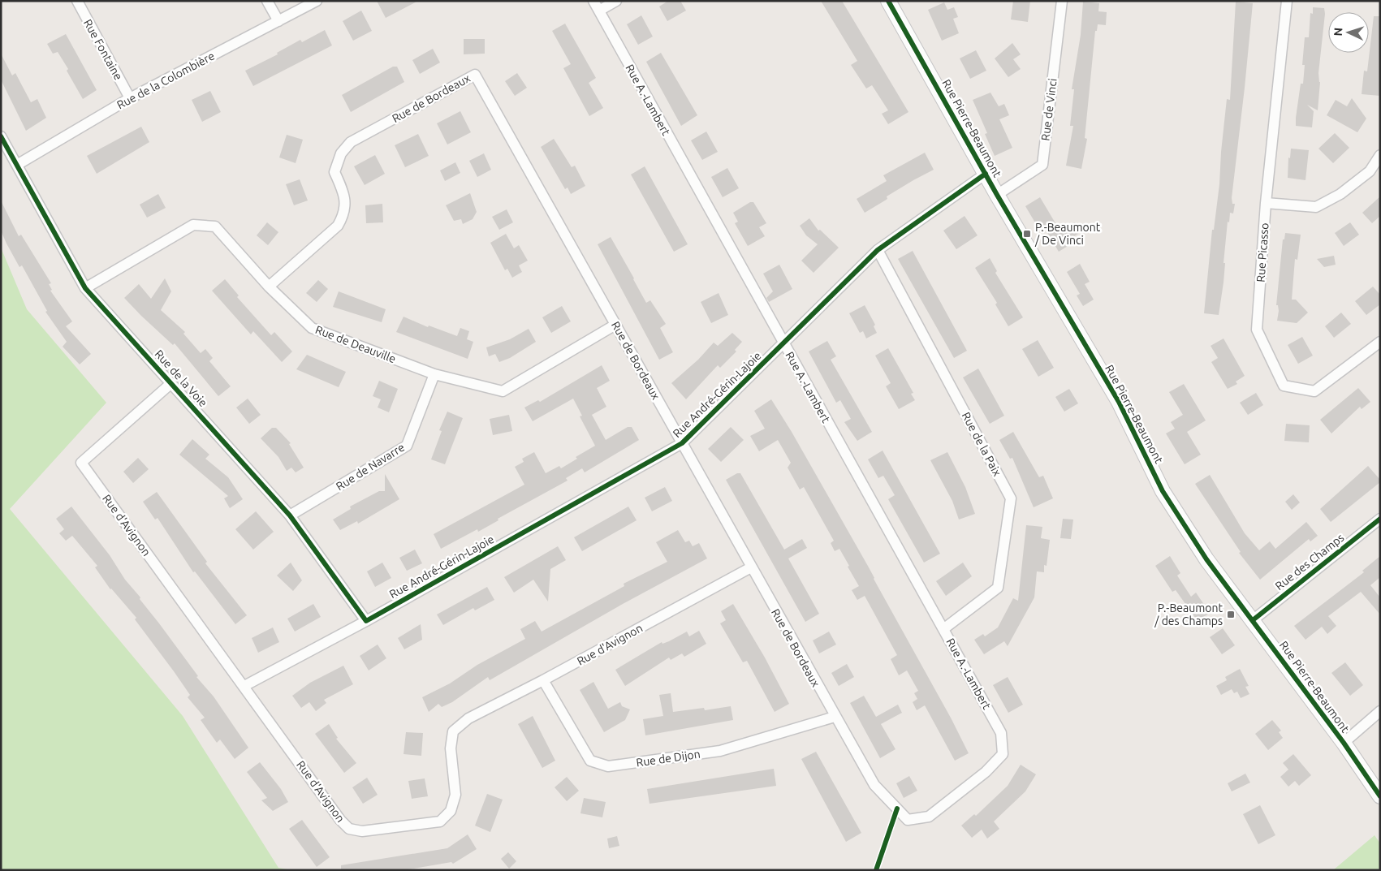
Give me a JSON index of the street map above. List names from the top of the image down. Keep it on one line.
{"streets":{"main road":["Rue Pierre-Beaumont"],"street":["Rue Fontaine","Rue de la Colombière","Rue de Bordeaux","Rue A.-Lambert","Rue de Vinci","Rue Picasso","Rue de Deauville","Rue de la Voie","Rue André-Gérin-Lajoie","Rue de la Paix","Rue de Navarre","Rue d'Avignon","Rue des Champs","Rue de Dijon"]},"crossings":[["Rue Fontaine","Rue de la Colombière"],["Rue de la Colombière","Rue de la Voie"],["Rue de Bordeaux","Rue A.-Lambert"],["Rue de Bordeaux","Rue de Deauville"],["Rue de Bordeaux","Rue André-Gérin-Lajoie"],["Rue de Bordeaux","Rue d'Avignon"],["Rue de Bordeaux","Rue de Dijon"],["Rue A.-Lambert","Rue André-Gérin-Lajoie"],["Rue A.-Lambert","Rue de la Paix"],["Rue de Vinci","Rue Pierre-Beaumont"],["Rue Pierre-Beaumont","Rue André-Gérin-Lajoie"],["Rue Pierre-Beaumont","Rue des Champs"],["Rue de Deauville","Rue de la Voie"],["Rue de Deauville","Rue de Navarre"],["Rue de la Voie","Rue André-Gérin-Lajoie"],["Rue de la Voie","Rue de Navarre"],["Rue de la Voie","Rue d'Avignon"],["Rue André-Gérin-Lajoie","Rue de la Paix"],["Rue André-Gérin-Lajoie","Rue d'Avignon"],["Rue d'Avignon","Rue de Dijon"]],"places":{"transit":["P.-Beaumont / De Vinci","P.-Beaumont / des Champs"]},"north":"left"}
